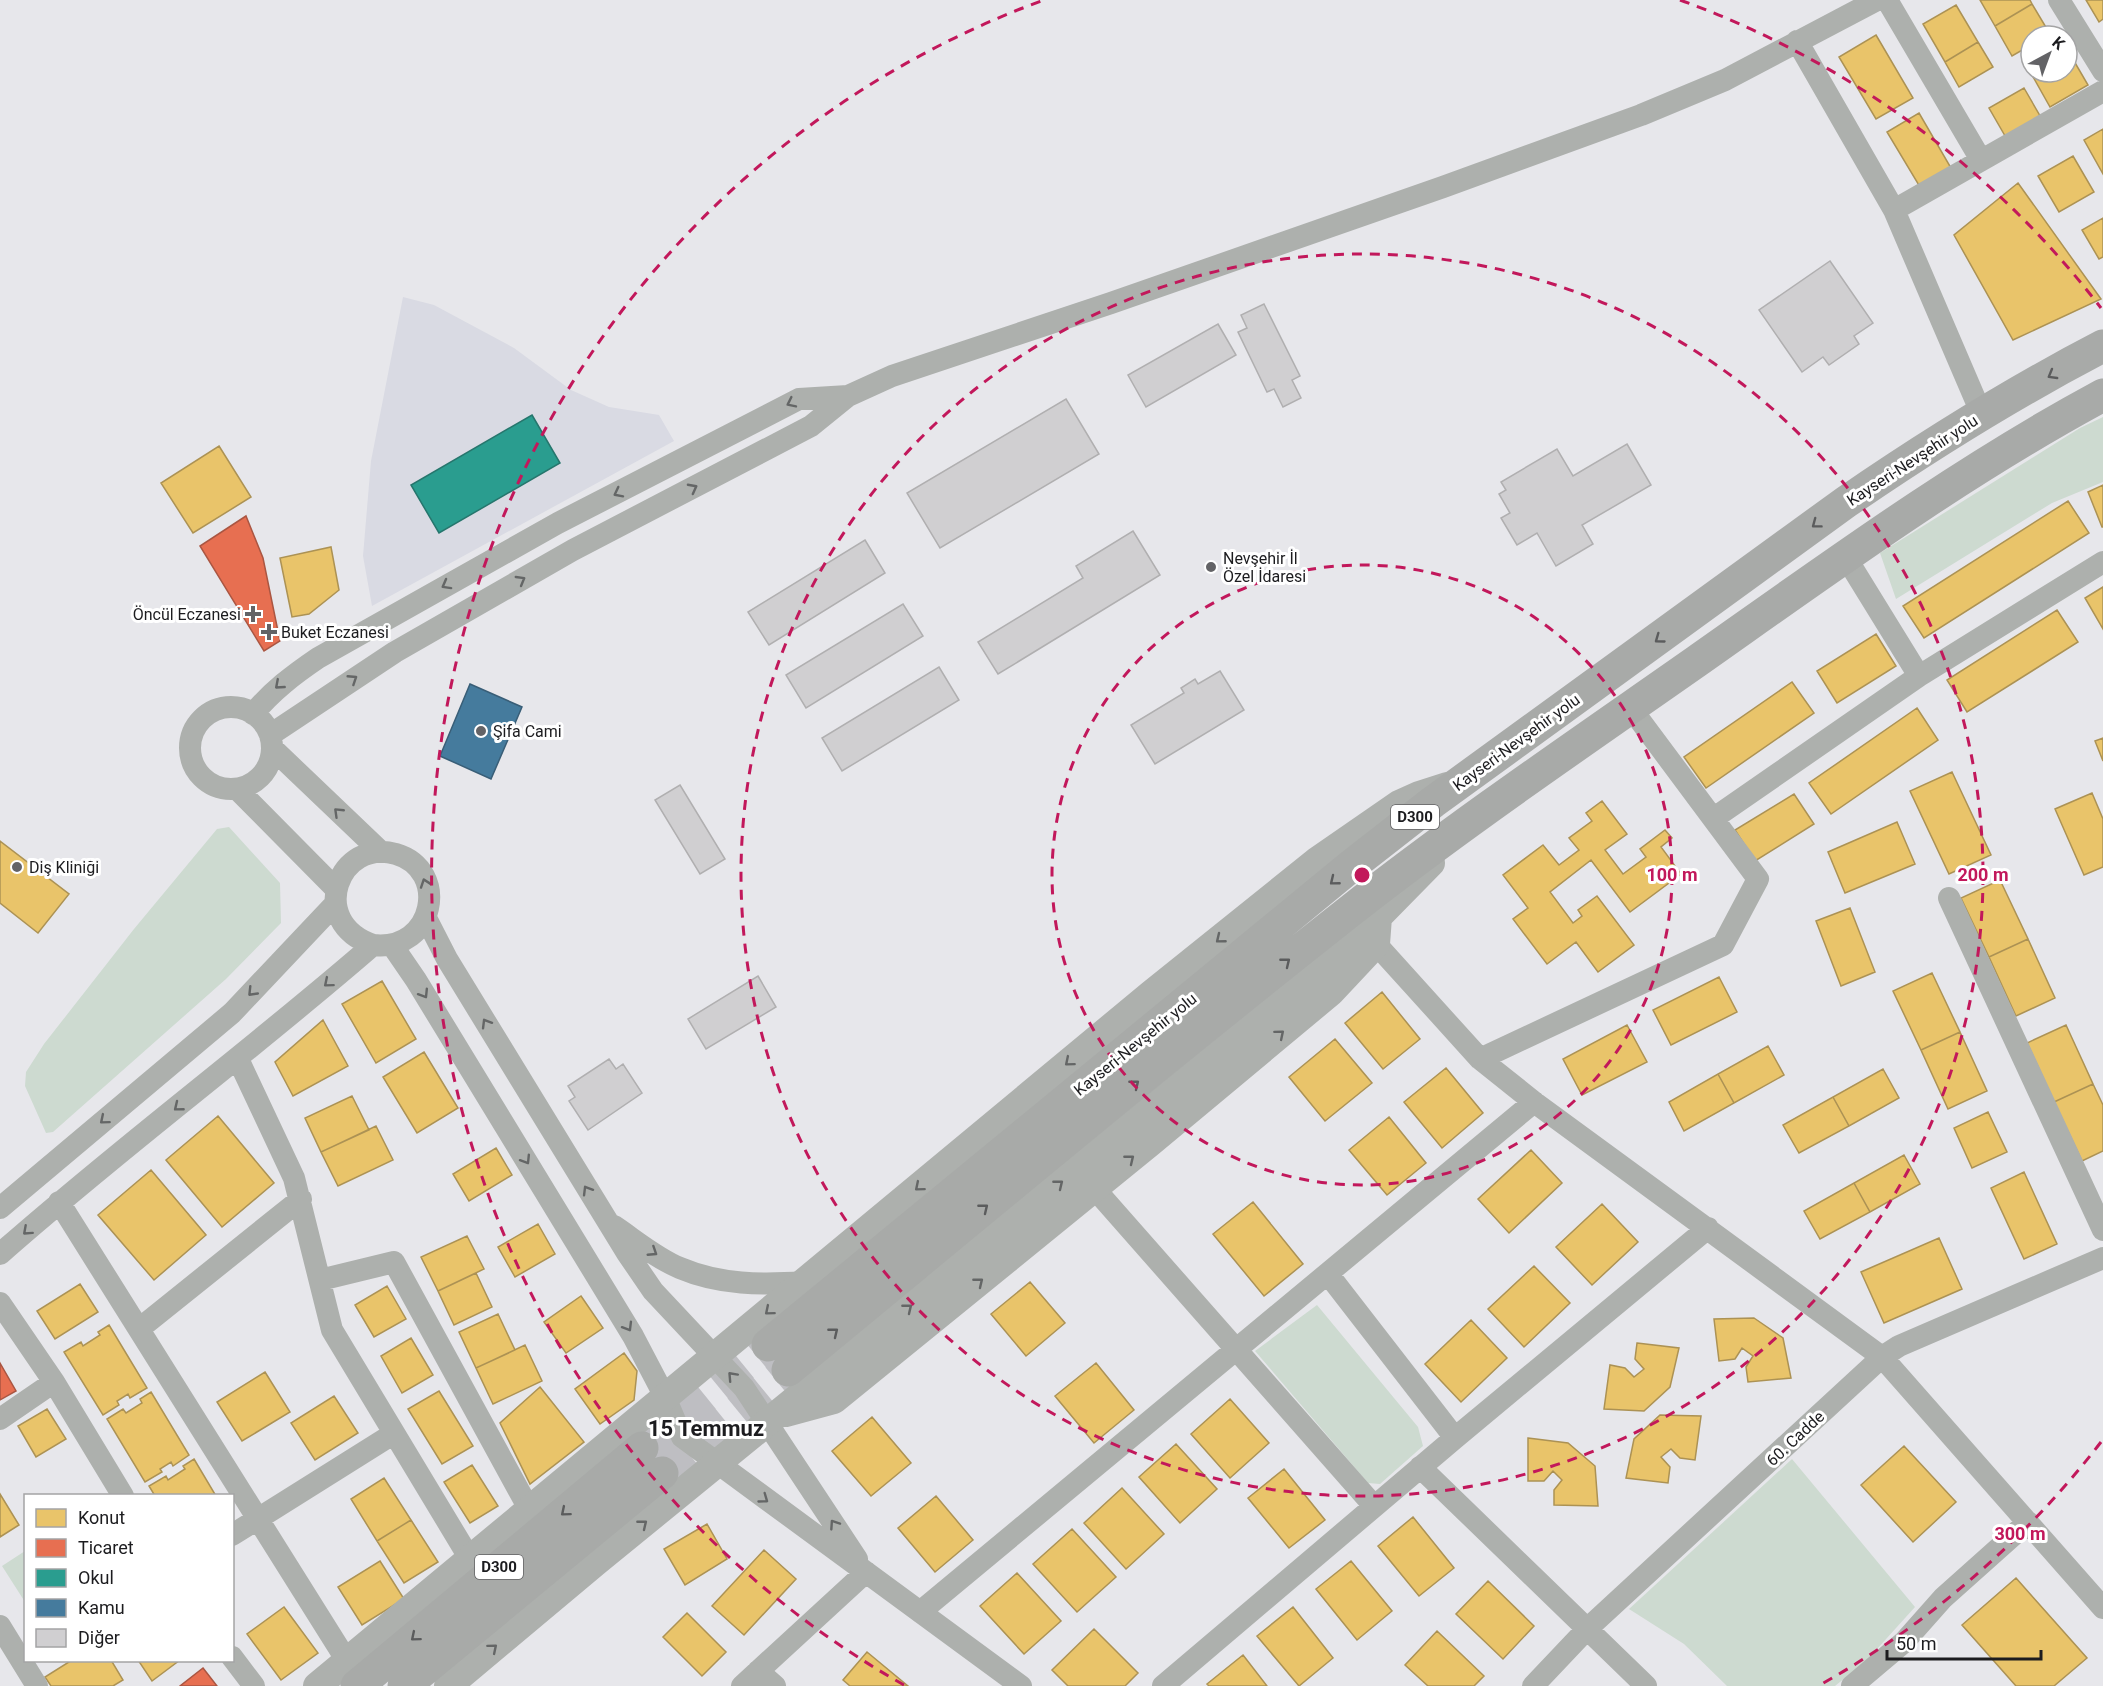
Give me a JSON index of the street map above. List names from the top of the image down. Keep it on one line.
{"streets":{"highway":["Kayseri-Nevşehir yolu","D300"],"street":["60. Cadde"]},"districts":["15 Temmuz"],"places":{"other":["Nevşehir İl Özel İdaresi","Şifa Cami","Diş Kliniği"],"health":["Öncül Eczanesi","Buket Eczanesi"]},"legend":["Konut","Ticaret","Okul","Kamu","Diğer"],"scale_bar":"50 m","north":"top right","rings":["100 m","200 m","300 m"]}
